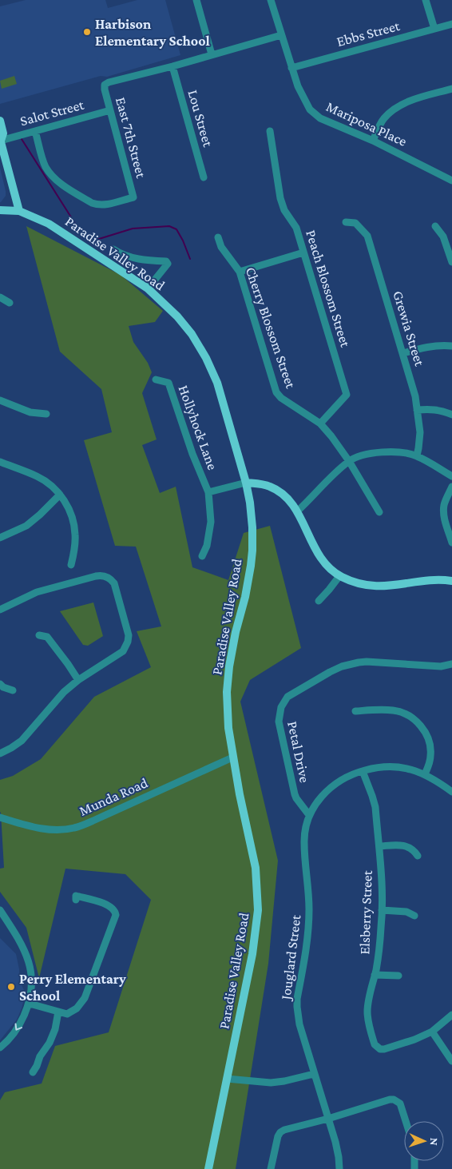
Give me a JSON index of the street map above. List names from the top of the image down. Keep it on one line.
{"streets":{"main road":["Paradise Valley Road"],"street":["Ebbs Street","Salot Street","Lou Street","Mariposa Place","East 7th Street","Peach Blossom Street","Cherry Blossom Street","Grewia Street","Hollyhock Lane","Petal Drive","Munda Road","Elsberry Street","Jouglard Street"]},"crossings":[["Ebbs Street","Mariposa Place"],["Salot Street","East 7th Street"],["Lou Street","East 7th Street"],["Paradise Valley Road","Hollyhock Lane"],["Paradise Valley Road","Munda Road"],["Peach Blossom Street","Cherry Blossom Street"],["Petal Drive","Jouglard Street"],["Elsberry Street","Jouglard Street"]],"places":["Harbison Elementary School","Perry Elementary School"],"north":"right"}
